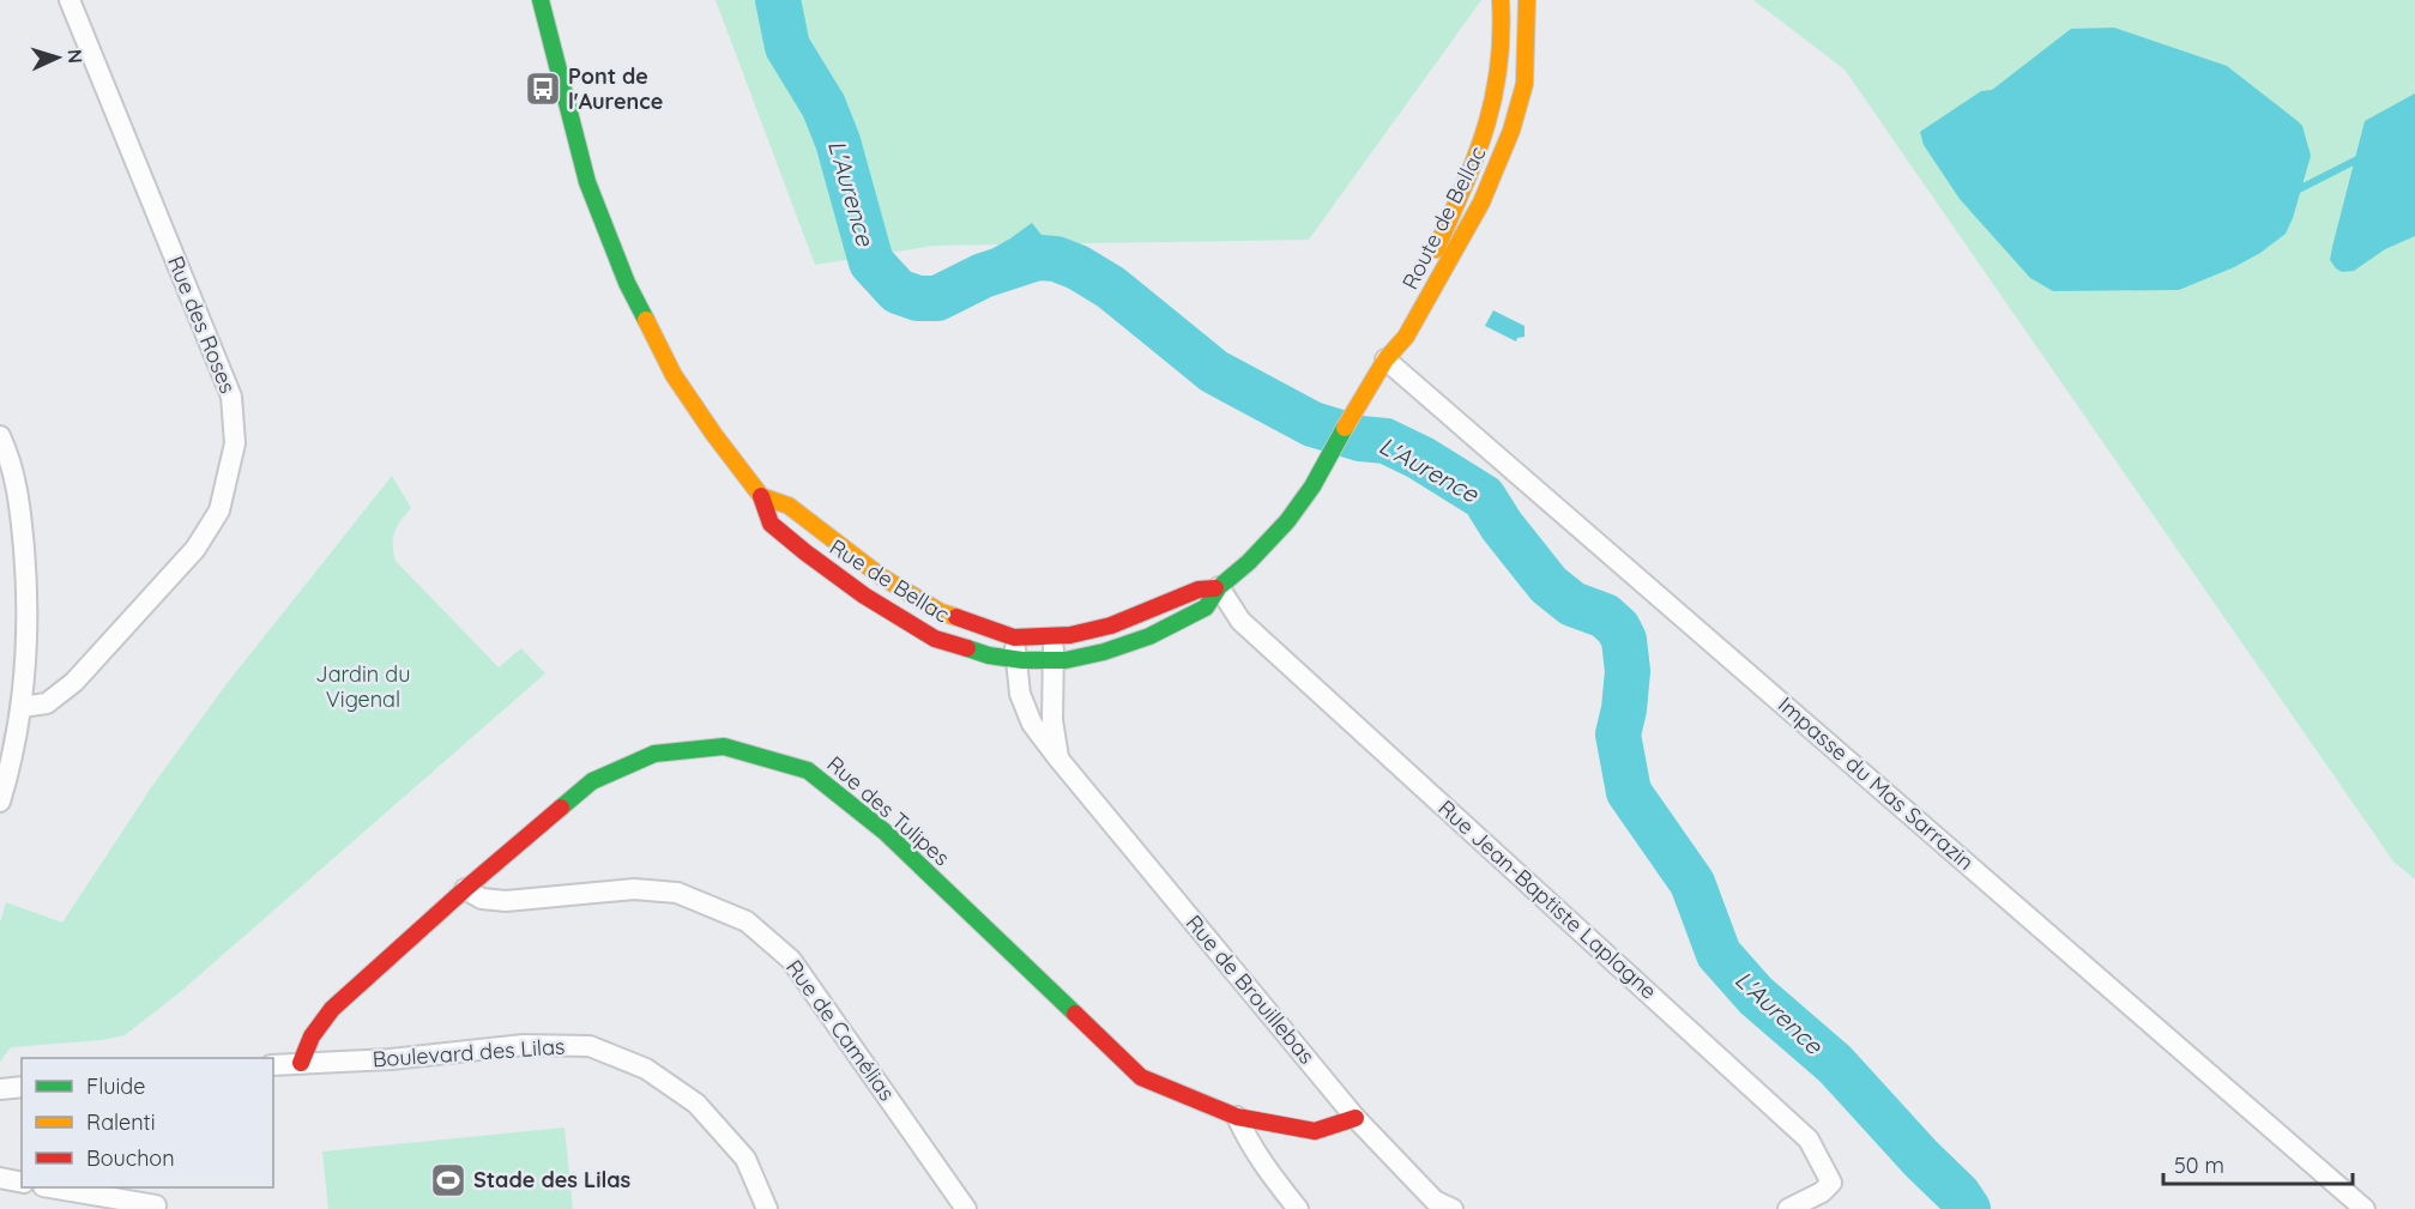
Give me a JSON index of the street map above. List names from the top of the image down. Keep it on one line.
{"streets":{"main road":["Route de Bellac","Rue de Bellac","Rue des Tulipes"],"street":["Rue des Roses","Impasse du Mas Sarrazin","Rue Jean-Baptiste Laplagne","Rue de Brouillebas","Rue de Camélias","Boulevard des Lilas"]},"crossings":[["Route de Bellac","Rue de Bellac"],["Route de Bellac","Impasse du Mas Sarrazin"],["Rue de Bellac","Rue Jean-Baptiste Laplagne"],["Rue de Bellac","Rue de Brouillebas"],["Rue des Tulipes","Rue de Brouillebas"],["Rue des Tulipes","Rue de Camélias"],["Rue des Tulipes","Boulevard des Lilas"]],"water":["L'Aurence"],"parks":["Jardin du Vigenal"],"places":{"bus stop":["Pont de l'Aurence"],"sports":["Stade des Lilas"]},"legend":["Fluide","Ralenti","Bouchon"],"scale_bar":"50 m","north":"right"}
